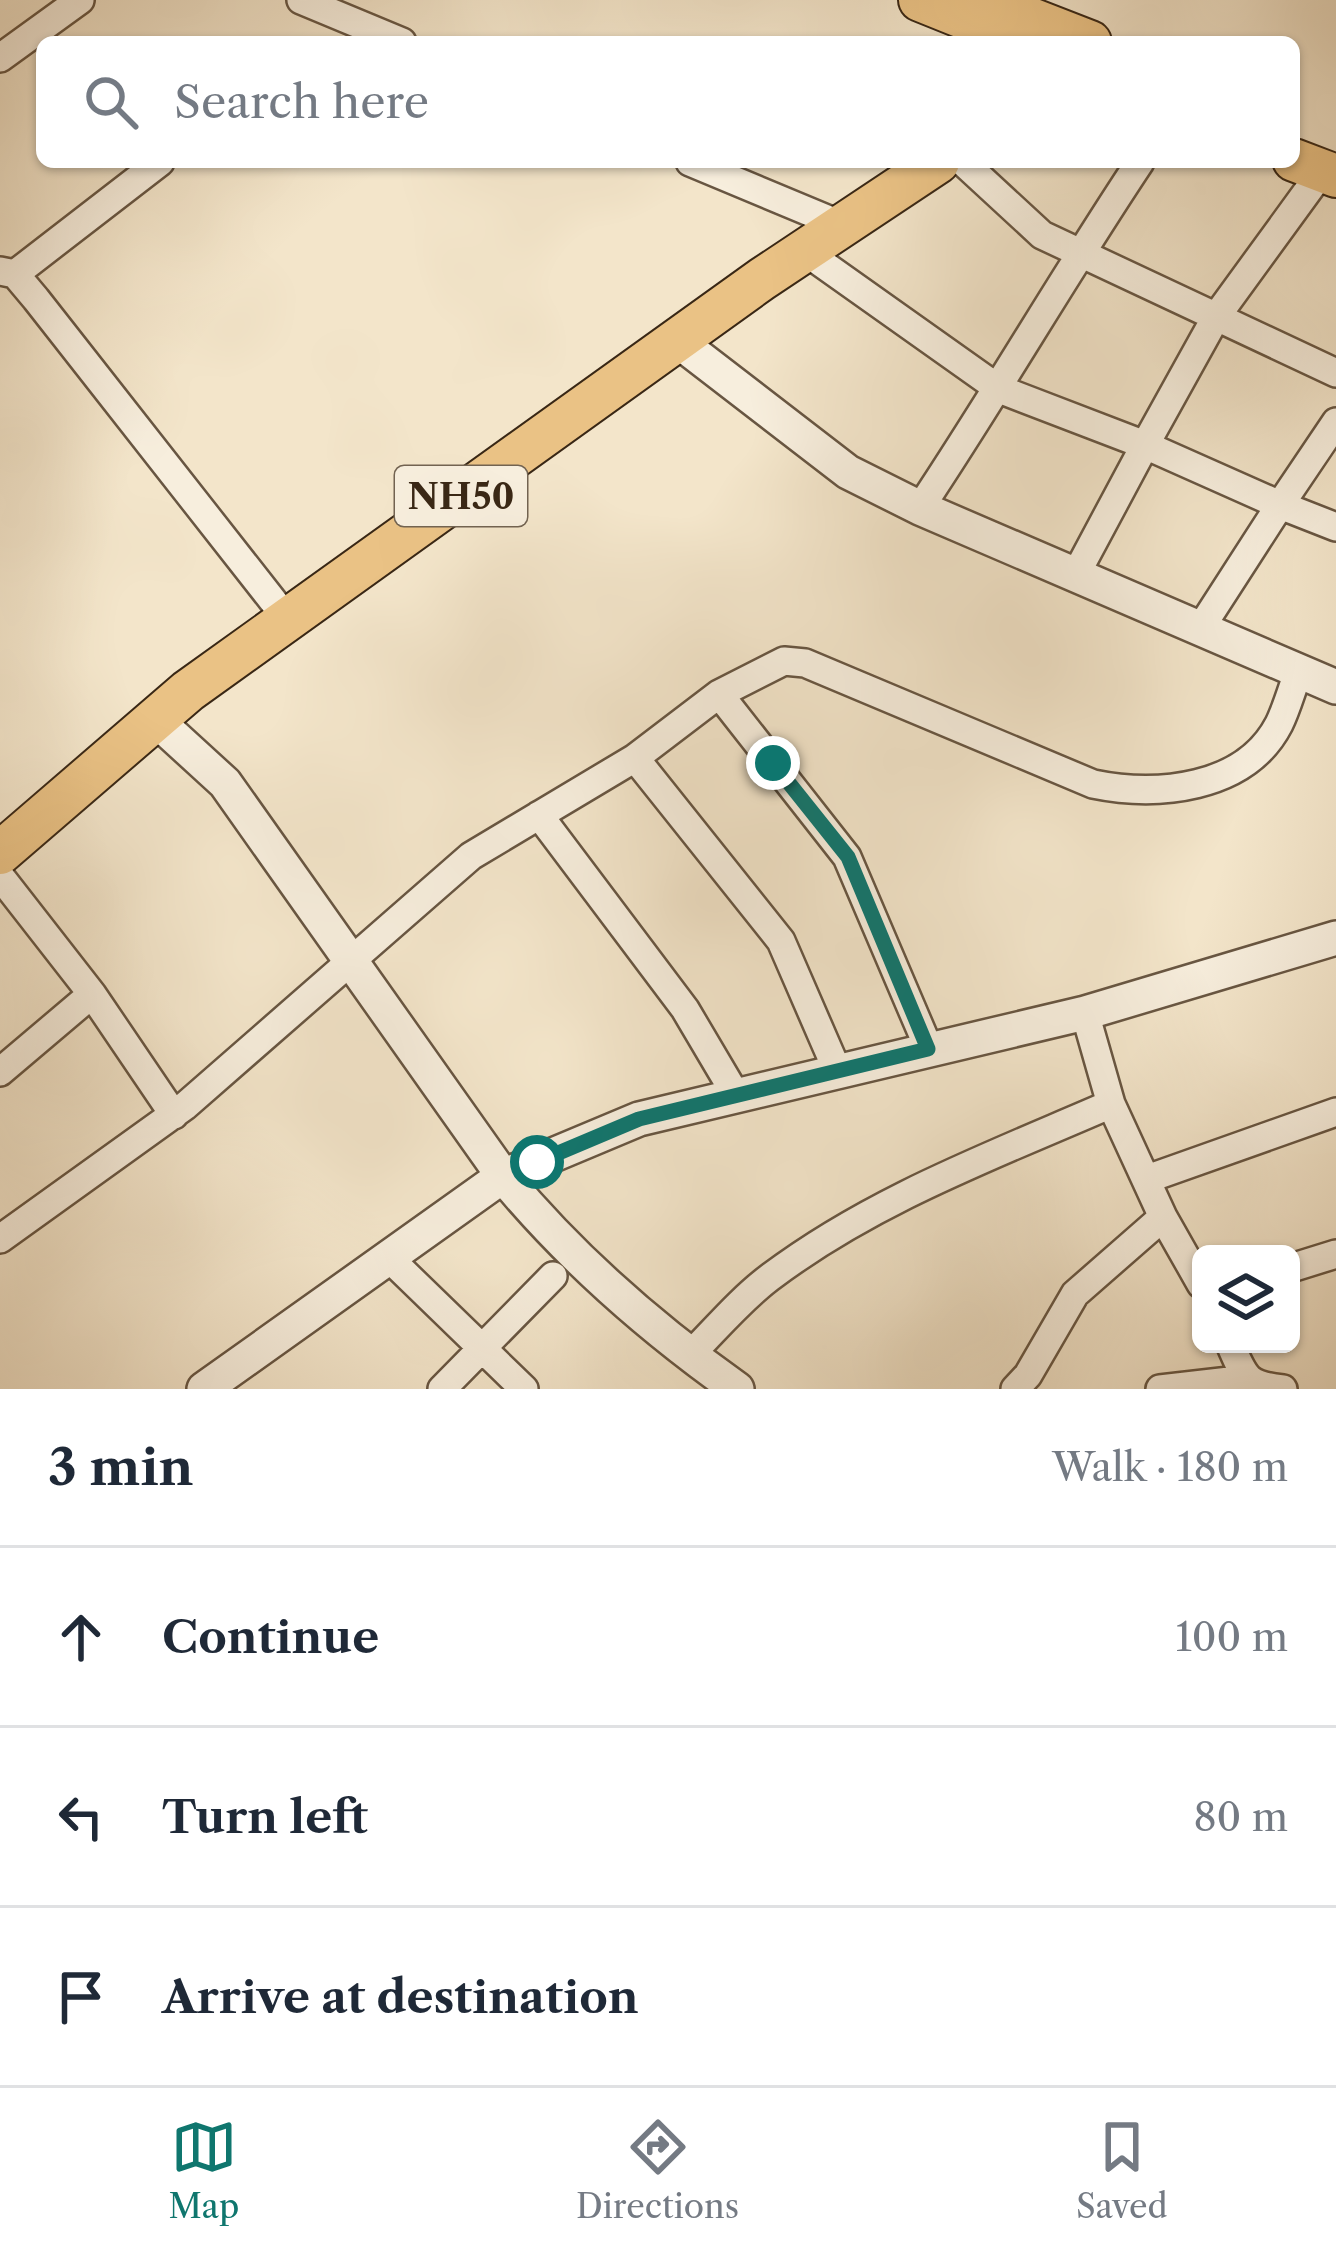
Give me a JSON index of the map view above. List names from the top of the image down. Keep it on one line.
{"streets":{"highway":["NH50"]},"page":{"search":"Search here","heading":["3 min","Walk · 180 m"],"list":[["Continue","100 m"],["Turn left","80 m"],"Arrive at destination"],"nav":["Map","Directions","Saved"]}}
